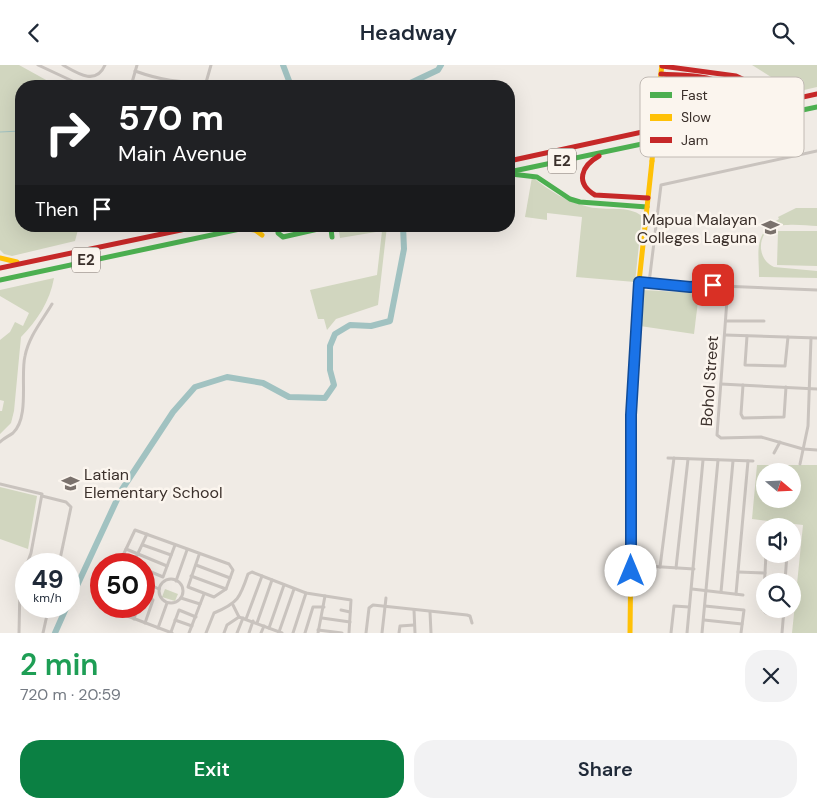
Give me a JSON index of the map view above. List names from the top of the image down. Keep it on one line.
{"streets":{"main road":["E2"],"street":["Bohol Street"]},"places":{"school or university":["Mapua Malayan Colleges Laguna","Latian Elementary School"]},"legend":["Fast","Slow","Jam"],"north":"right","page":{"header":"Headway","turn":["570 m","Main Avenue"],"then":"Then","speed":"49 km/h","limit":"50","heading":["2 min","720 m · 20:59"],"buttons":["Exit","Share"]}}
